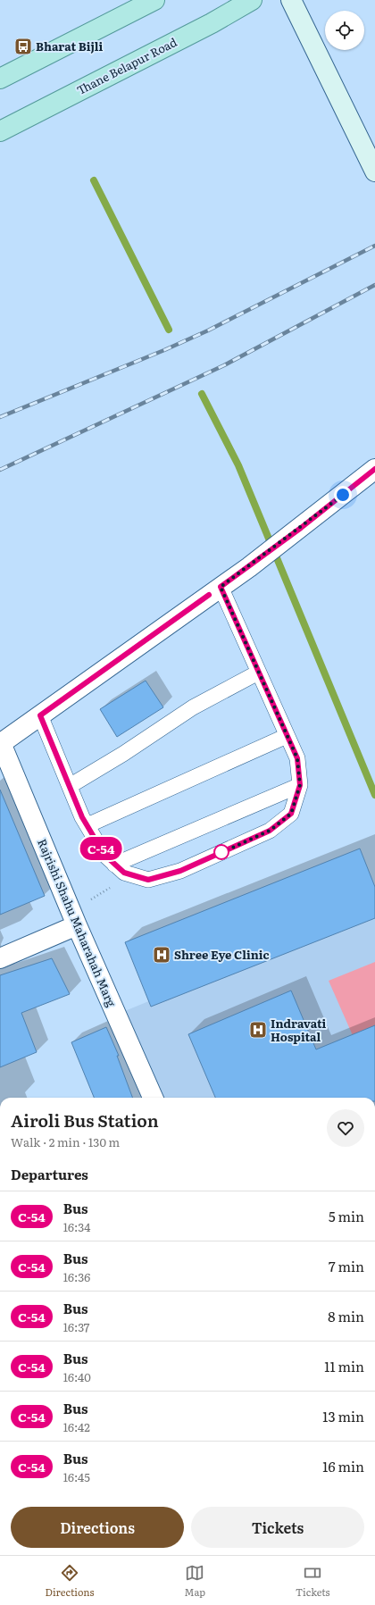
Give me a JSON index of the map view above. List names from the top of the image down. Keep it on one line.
{"streets":{"main road":["Thane Belapur Road"],"street":["Rajrishi Shahu Maharahah Marg"]},"places":{"bus stop":["Bharat Bijli"],"hospital":["Shree Eye Clinic","Indravati Hospital"]},"lines":["bus line C-54"],"page":{"on_map":"C-54","heading":[["Airoli Bus Station","Walk · 2 min · 130 m"],"Departures"],"list":[{"mark":"C-54","name":"Bus","note":"16:34","value":"5 min"},{"mark":"C-54","name":"Bus","note":"16:36","value":"7 min"},{"mark":"C-54","name":"Bus","note":"16:37","value":"8 min"},{"mark":"C-54","name":"Bus","note":"16:40","value":"11 min"},{"mark":"C-54","name":"Bus","note":"16:42","value":"13 min"},{"mark":"C-54","name":"Bus","note":"16:45","value":"16 min"}],"buttons":["Directions","Tickets"],"tabs":["Directions","Map","Tickets"]}}
